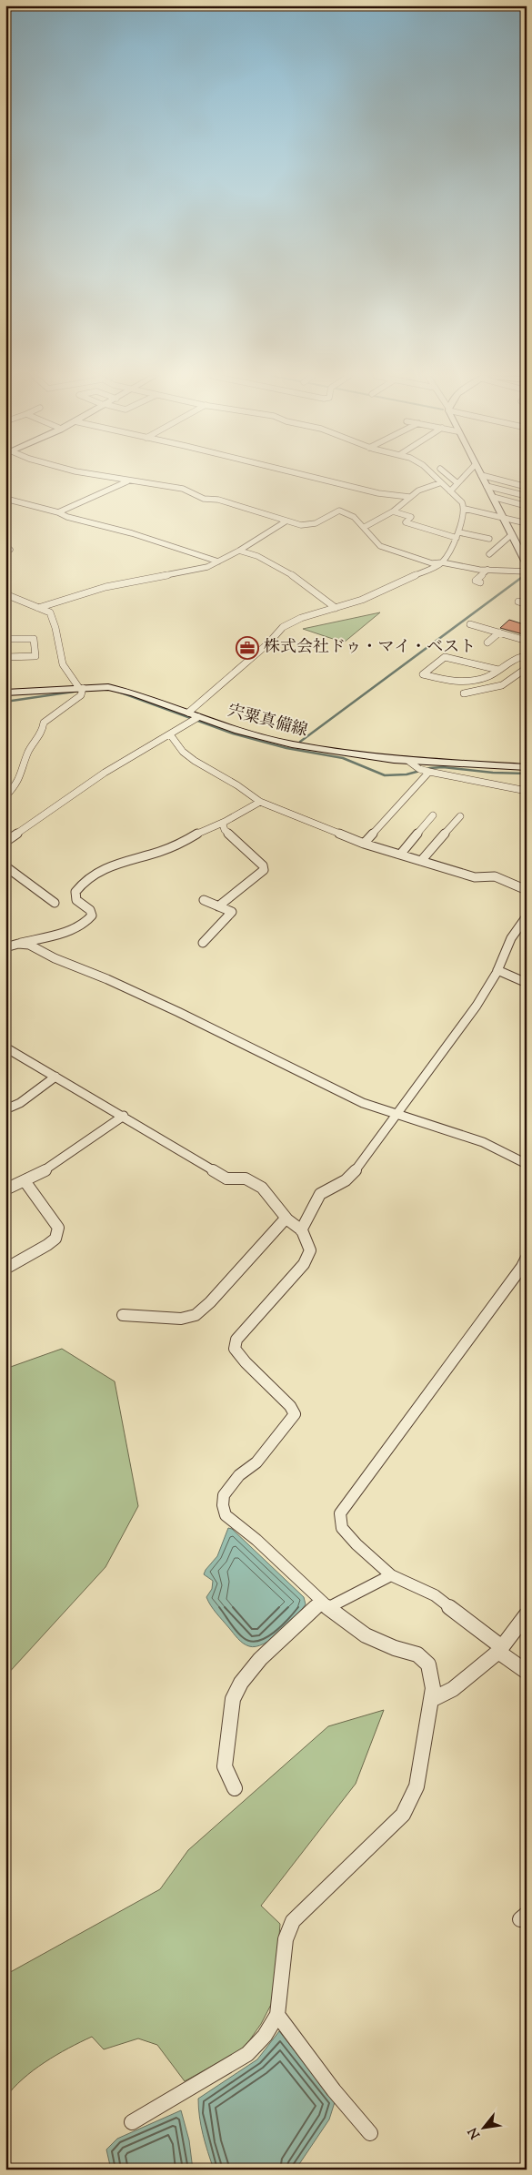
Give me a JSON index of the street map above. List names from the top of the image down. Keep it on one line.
{"streets":{"main road":["宍粟真備線"]},"places":{"office":["株式会社ドゥ・マイ・ベスト"]},"north":"bottom left"}
